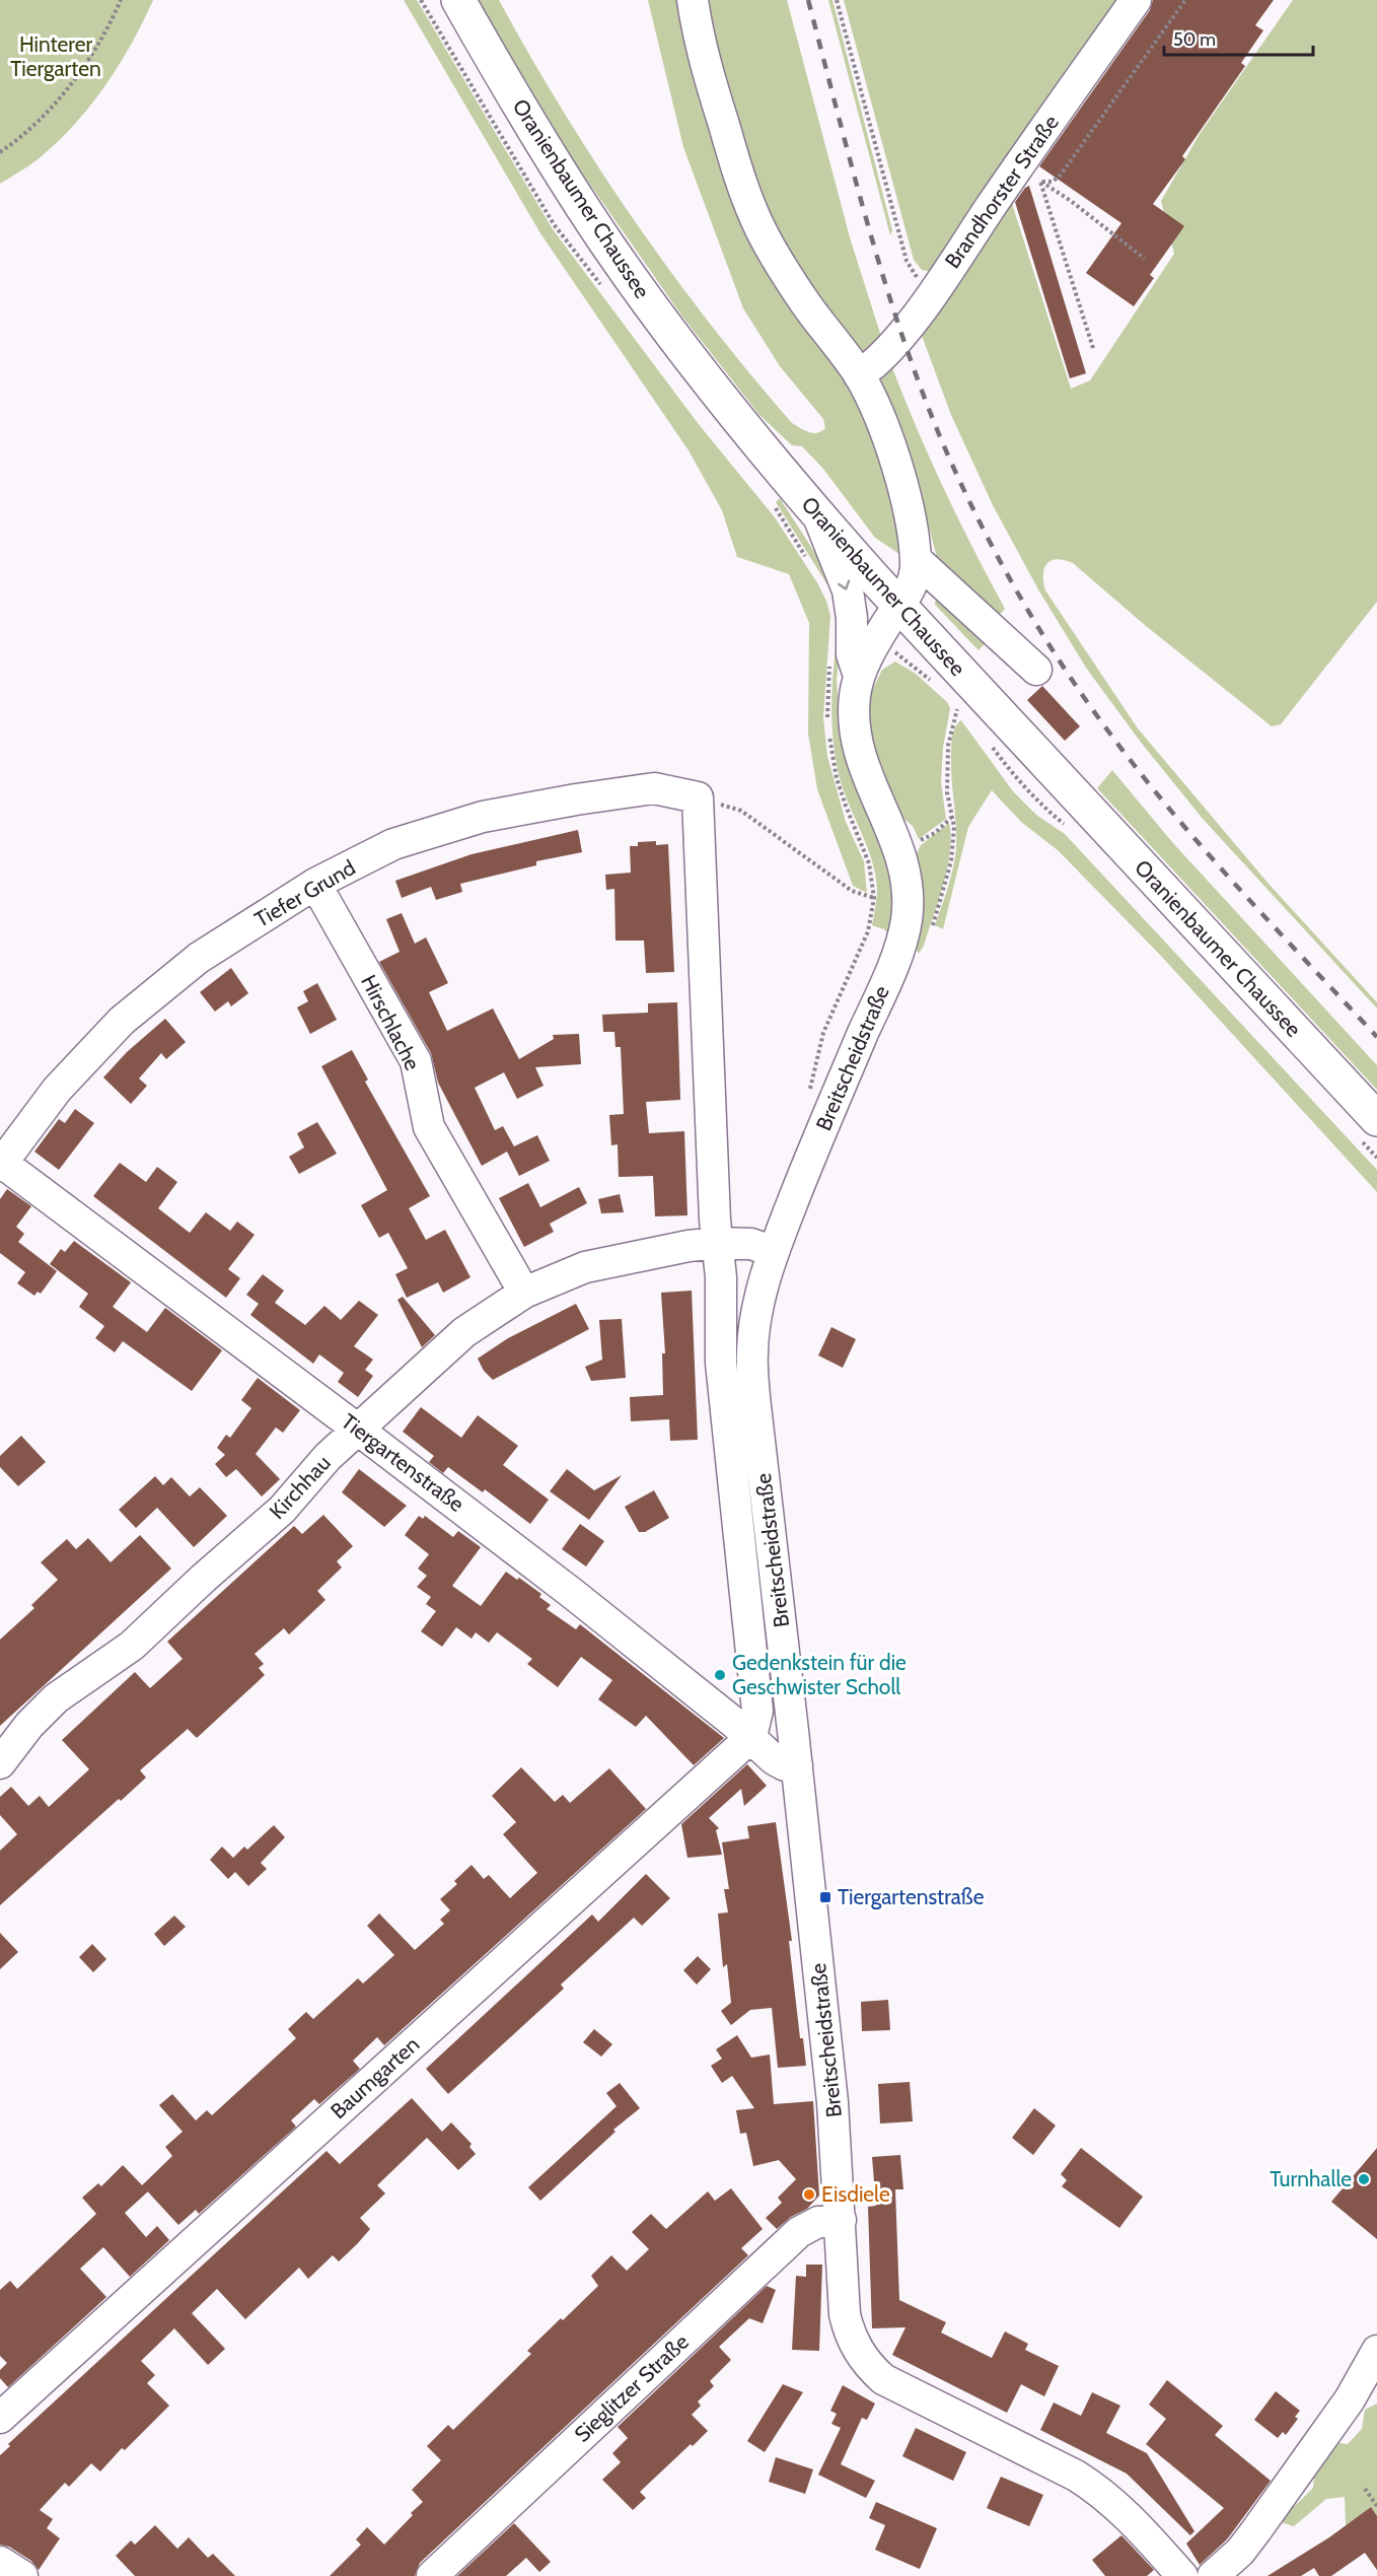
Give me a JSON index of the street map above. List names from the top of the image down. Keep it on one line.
{"streets":{"main road":["Oranienbaumer Chaussee"],"street":["Brandhorster Straße","Tiefer Grund","Hirschlache","Breitscheidstraße","Tiergartenstraße","Kirchhau","Baumgarten","Sieglitzer Straße"]},"crossings":[["Brandhorster Straße","Breitscheidstraße"],["Oranienbaumer Chaussee","Breitscheidstraße"],["Tiefer Grund","Hirschlache"],["Tiefer Grund","Breitscheidstraße"],["Tiefer Grund","Tiergartenstraße"],["Hirschlache","Kirchhau"],["Breitscheidstraße","Tiergartenstraße"],["Breitscheidstraße","Kirchhau"],["Breitscheidstraße","Baumgarten"],["Breitscheidstraße","Sieglitzer Straße"],["Tiergartenstraße","Kirchhau"],["Tiergartenstraße","Baumgarten"]],"parks":["Hinterer Tiergarten"],"places":{"other":["Gedenkstein für die Geschwister Scholl","Turnhalle","Eisdiele"],"transit":["Tiergartenstraße"]},"scale_bar":"50 m"}
